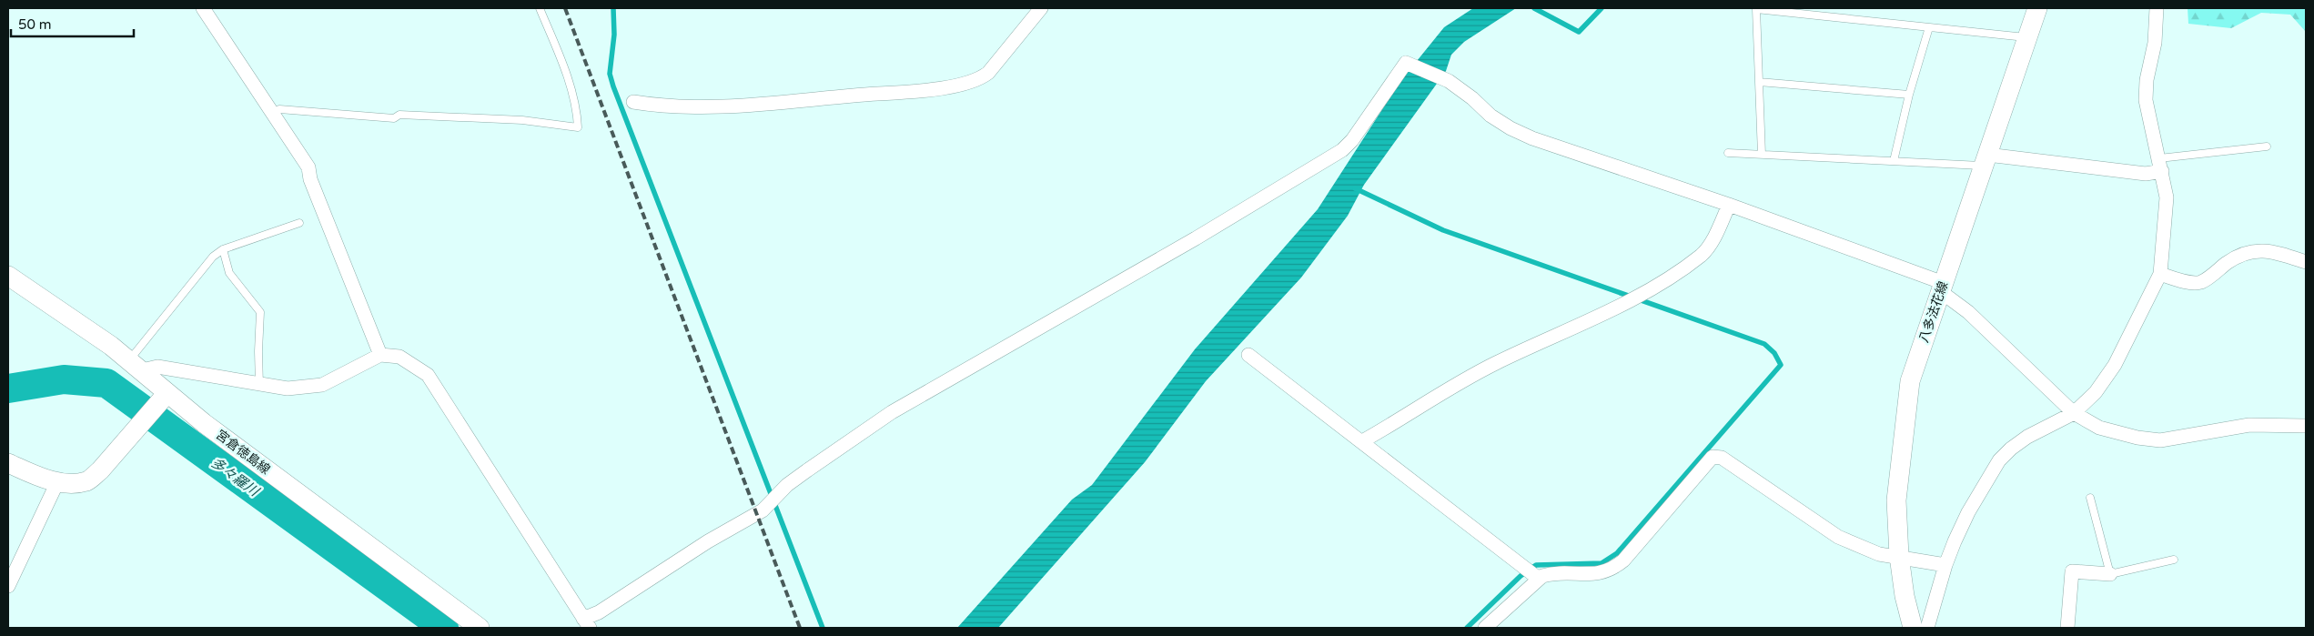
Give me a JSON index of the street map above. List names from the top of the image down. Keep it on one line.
{"streets":{"main road":["八多法花線","宮倉徳島線"]},"water":["多々羅川"],"scale_bar":"50 m"}
